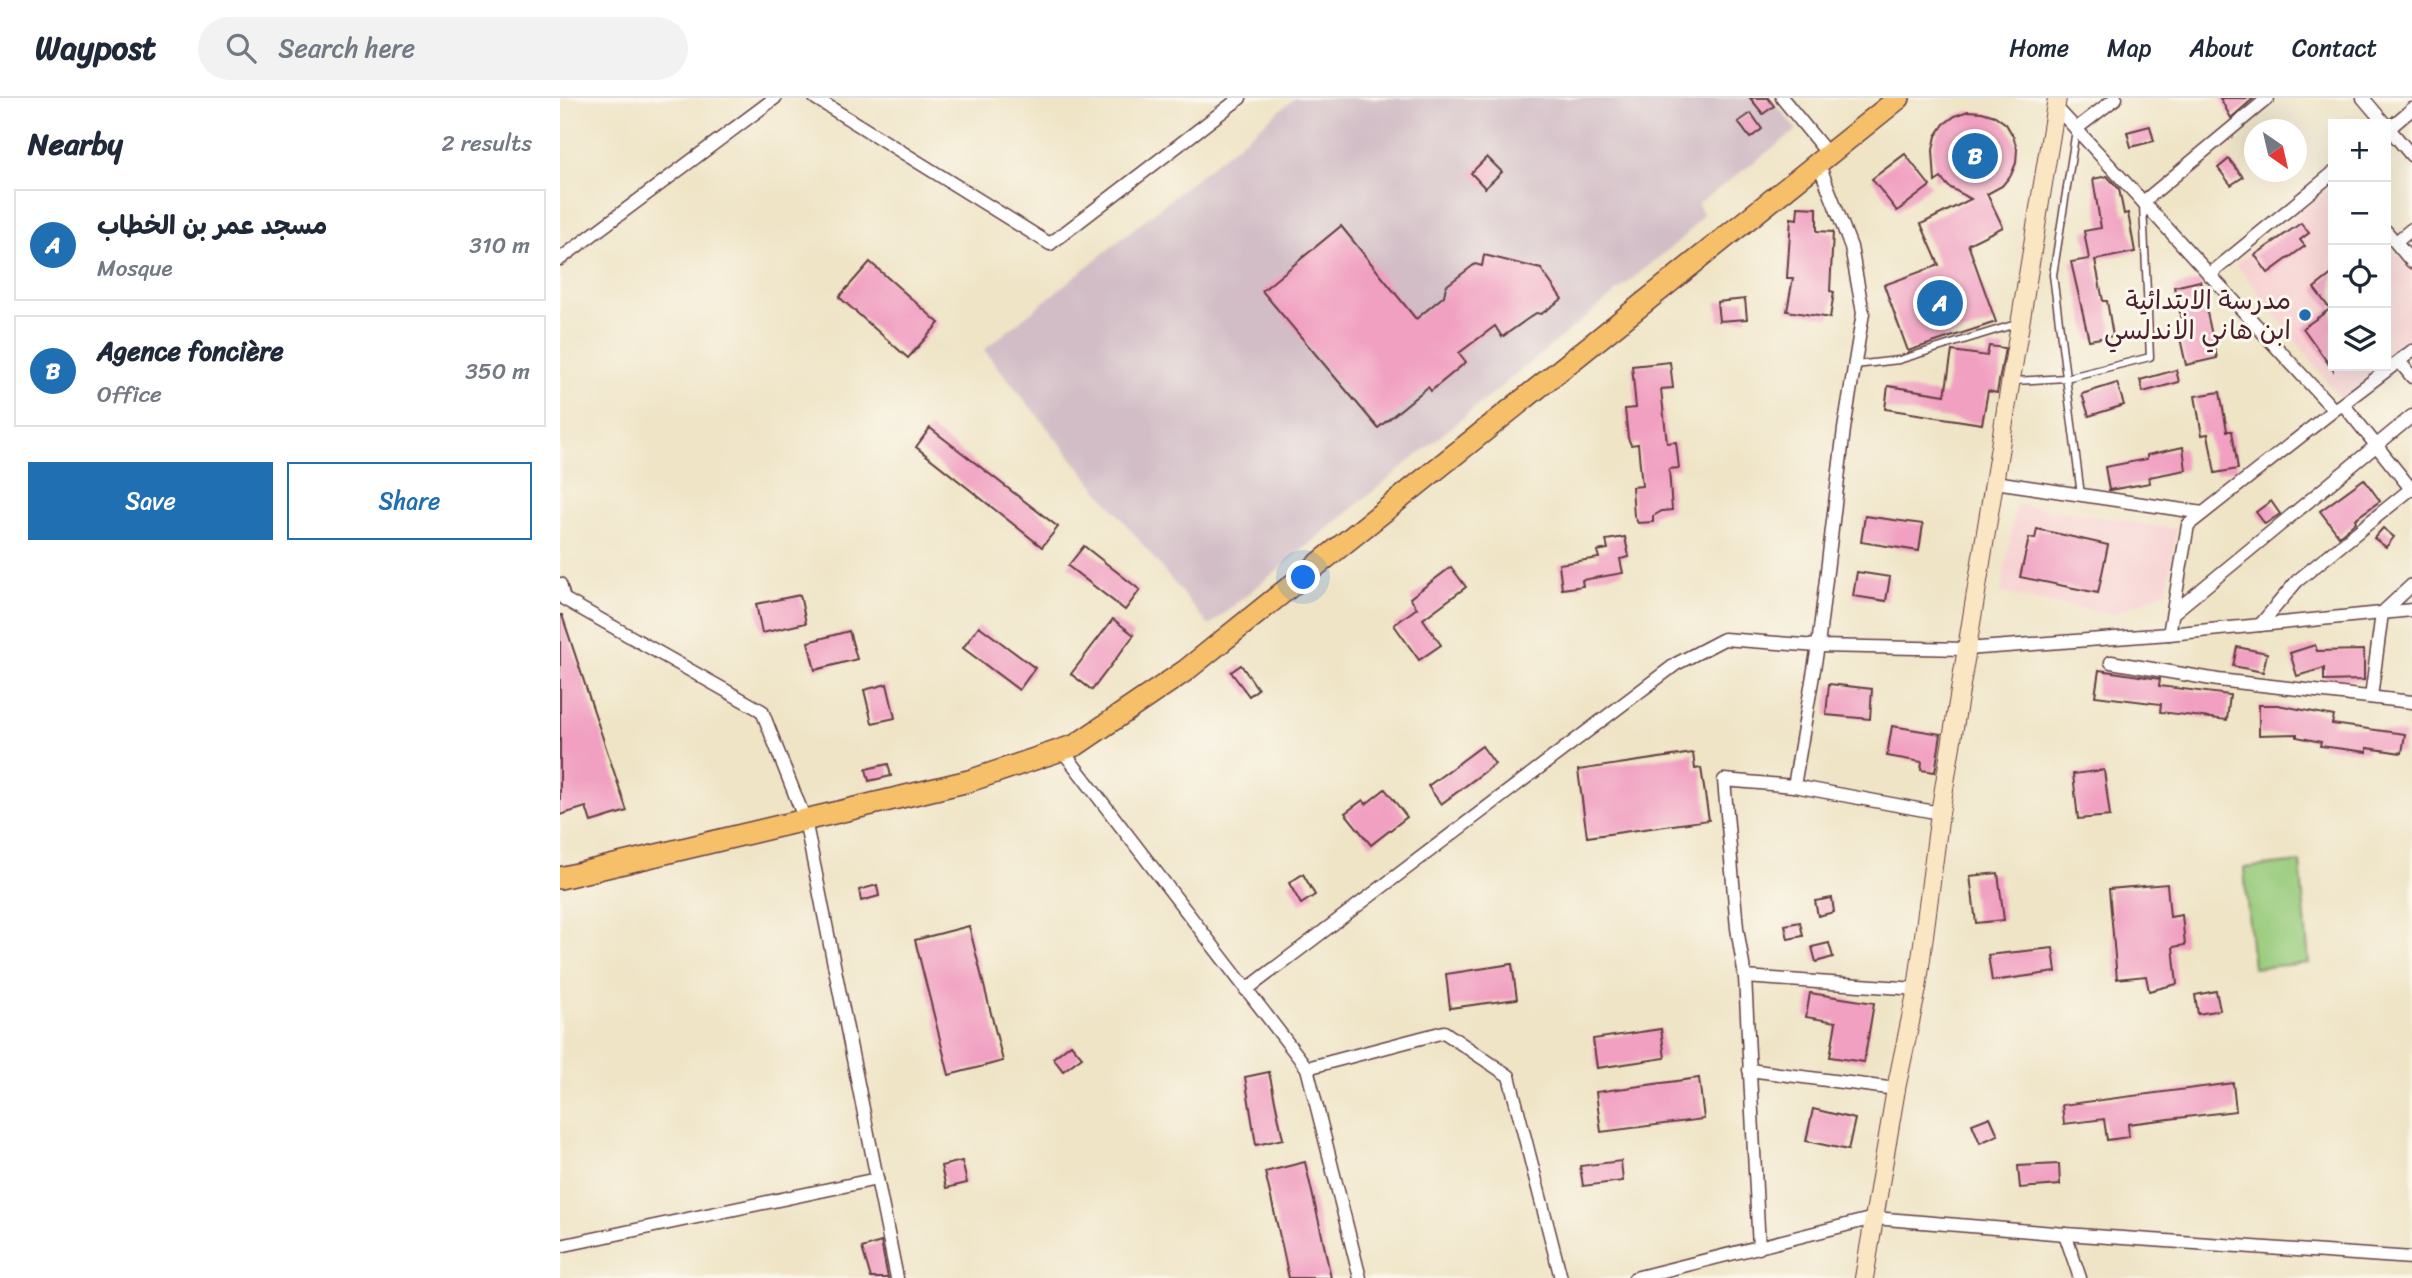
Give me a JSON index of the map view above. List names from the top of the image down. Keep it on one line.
{"places":["مدرسة الابتدائية ابن هاني الاندلسي"],"north":"bottom right","page":{"header":"Waypost","search":"Search here","nav":["Home","Map","About","Contact"],"heading":["Nearby","2 results"],"map_buttons":["+","−"],"pins":["B","A"],"list":[{"mark":"A","name":"مسجد عمر بن الخطاب","note":"Mosque","value":"310 m"},{"mark":"B","name":"Agence foncière","note":"Office","value":"350 m"}],"buttons":["Save","Share"]}}
